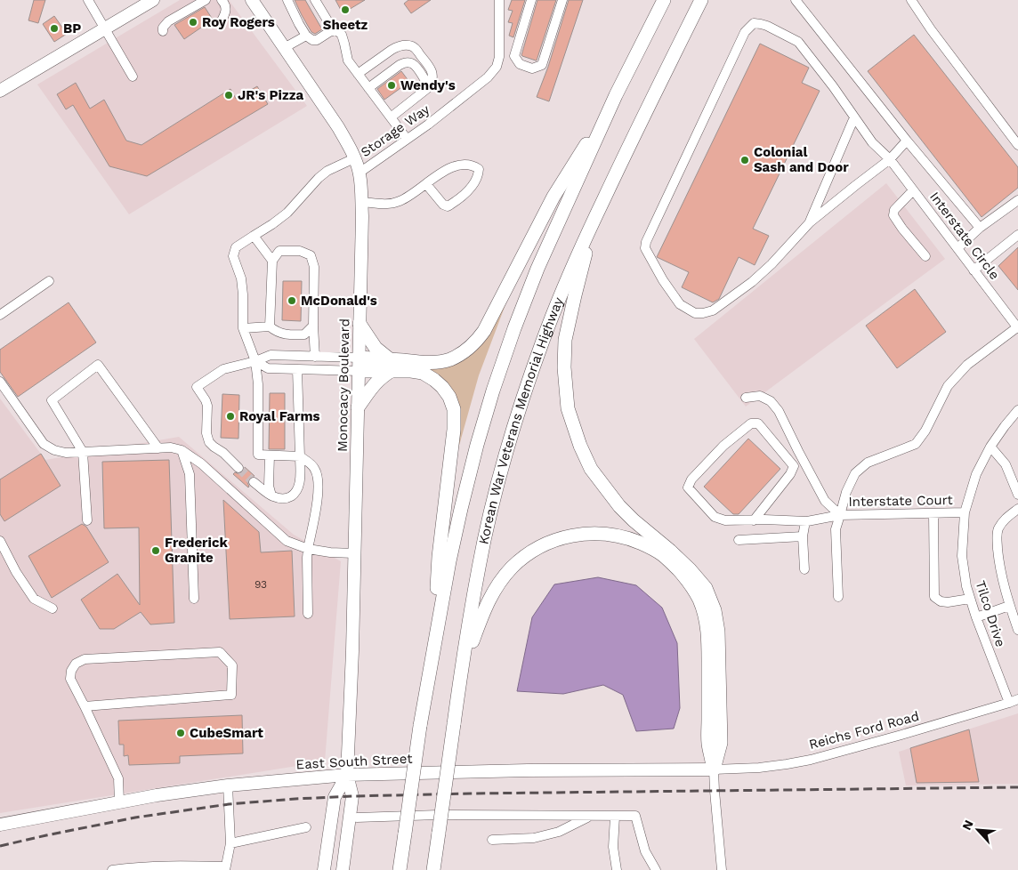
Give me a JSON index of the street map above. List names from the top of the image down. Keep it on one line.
{"streets":{"highway":["Korean War Veterans Memorial Highway"],"main road":["Monocacy Boulevard","East South Street"],"street":["Storage Way","Interstate Circle","Interstate Court","Tilco Drive","Reichs Ford Road"]},"crossings":[["Storage Way","Monocacy Boulevard"],["Monocacy Boulevard","East South Street"],["Interstate Court","Tilco Drive"],["Tilco Drive","Reichs Ford Road"],["Reichs Ford Road","East South Street"]],"places":["Sheetz","Roy Rogers","BP","Wendy's","JR's Pizza","Colonial Sash and Door","McDonald's","Royal Farms","Frederick Granite","CubeSmart"],"house_numbers":["93"],"north":"top left"}
